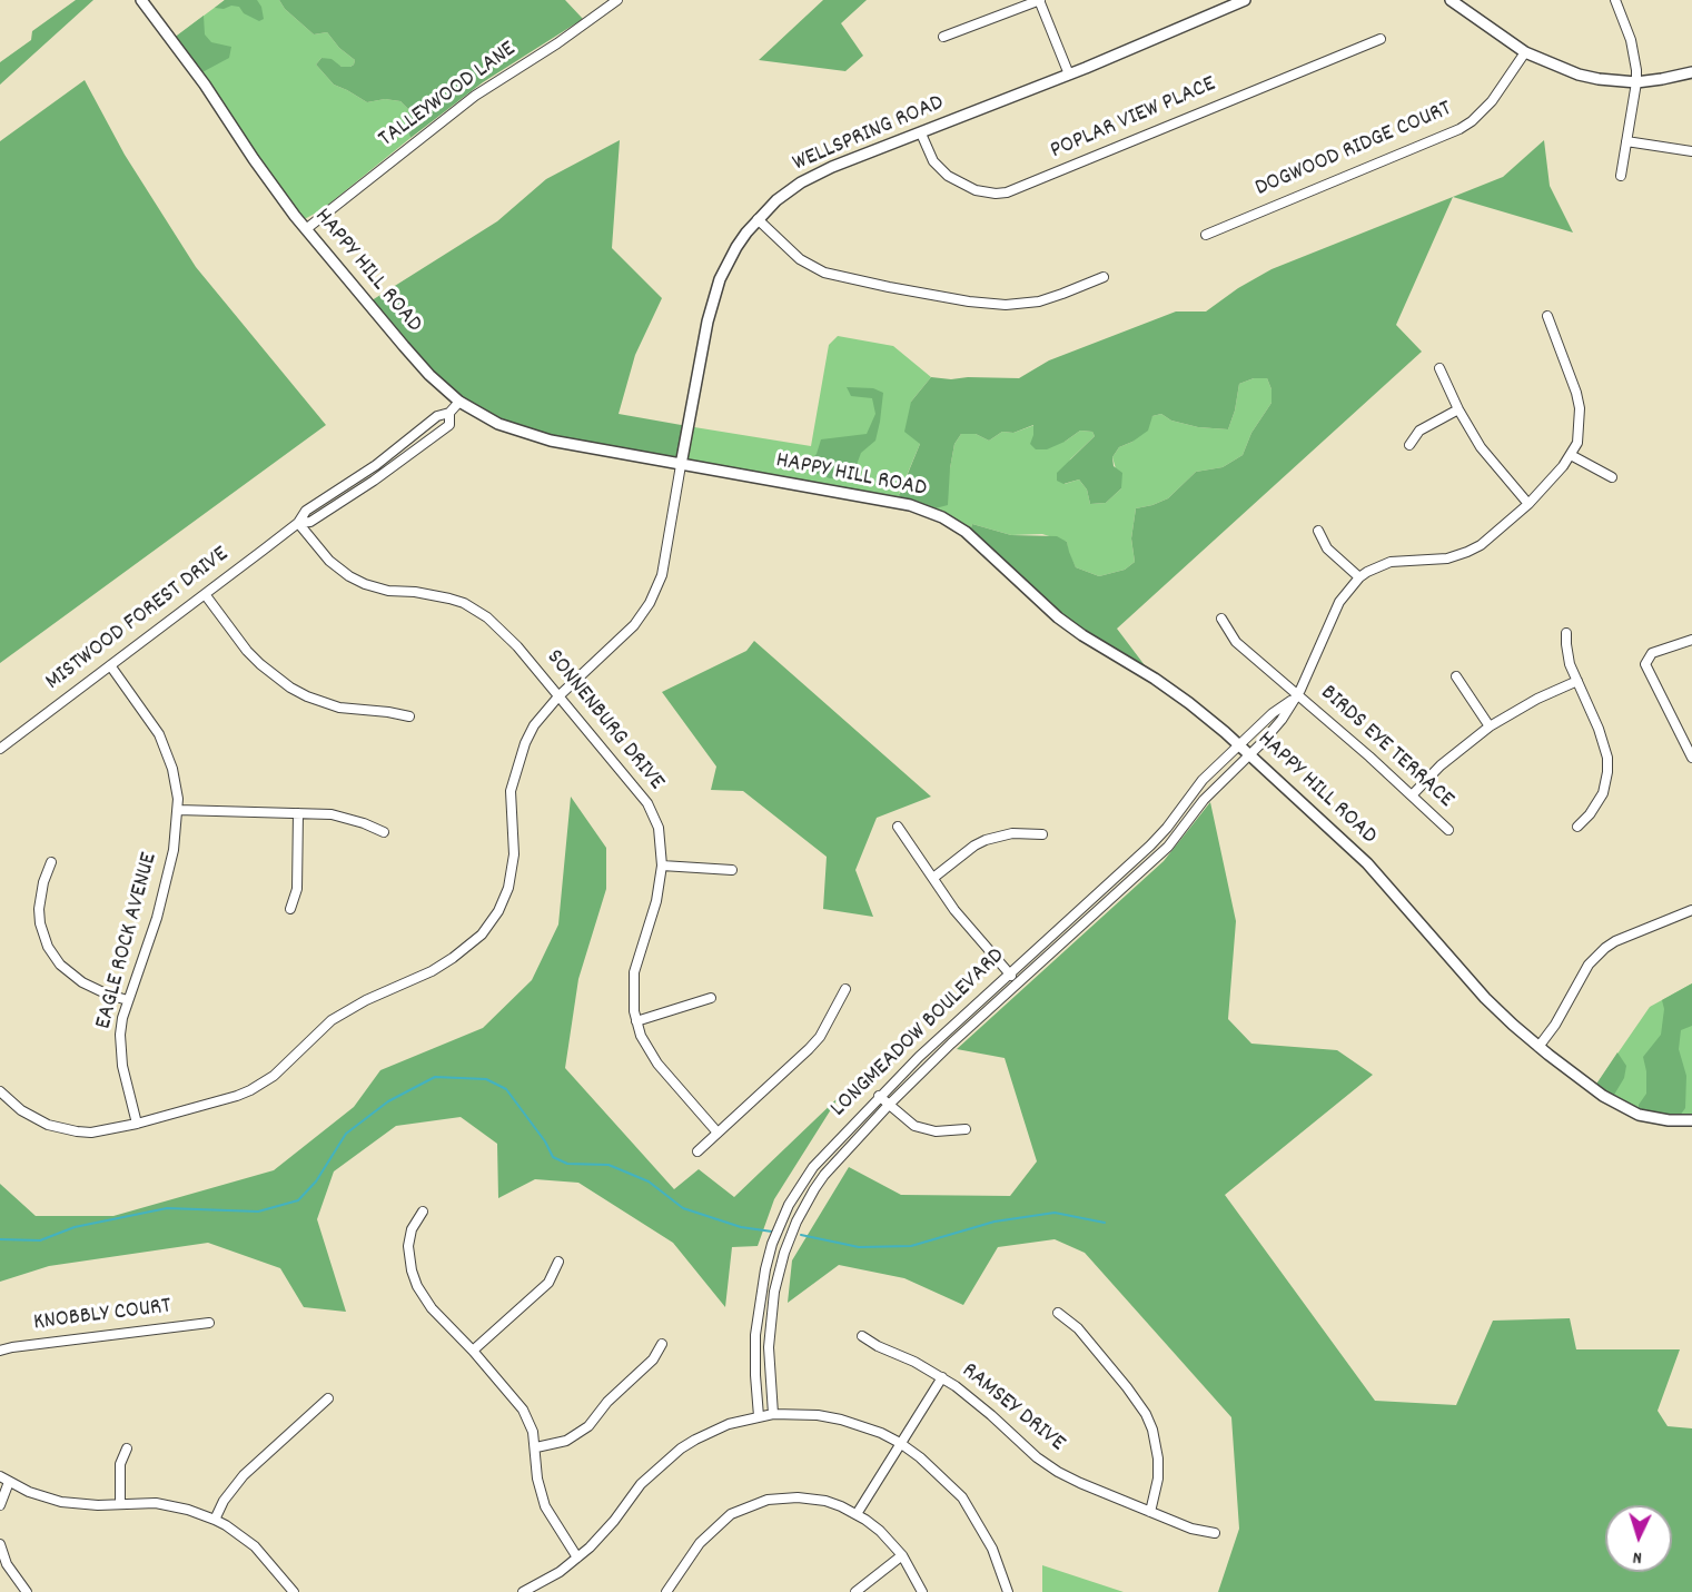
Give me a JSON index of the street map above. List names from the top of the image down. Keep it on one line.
{"streets":{"street":["TALLEYWOOD LANE","POPLAR VIEW PLACE","WELLSPRING ROAD","DOGWOOD RIDGE COURT","HAPPY HILL ROAD","MISTWOOD FOREST DRIVE","SONNENBURG DRIVE","BIRDS EYE TERRACE","EAGLE ROCK AVENUE","LONGMEADOW BOULEVARD","KNOBBLY COURT","RAMSEY DRIVE"]},"crossings":[["TALLEYWOOD LANE","HAPPY HILL ROAD"],["POPLAR VIEW PLACE","WELLSPRING ROAD"],["WELLSPRING ROAD","HAPPY HILL ROAD"],["HAPPY HILL ROAD","MISTWOOD FOREST DRIVE"],["HAPPY HILL ROAD","LONGMEADOW BOULEVARD"],["MISTWOOD FOREST DRIVE","SONNENBURG DRIVE"],["MISTWOOD FOREST DRIVE","EAGLE ROCK AVENUE"],["BIRDS EYE TERRACE","LONGMEADOW BOULEVARD"]],"north":"bottom"}
